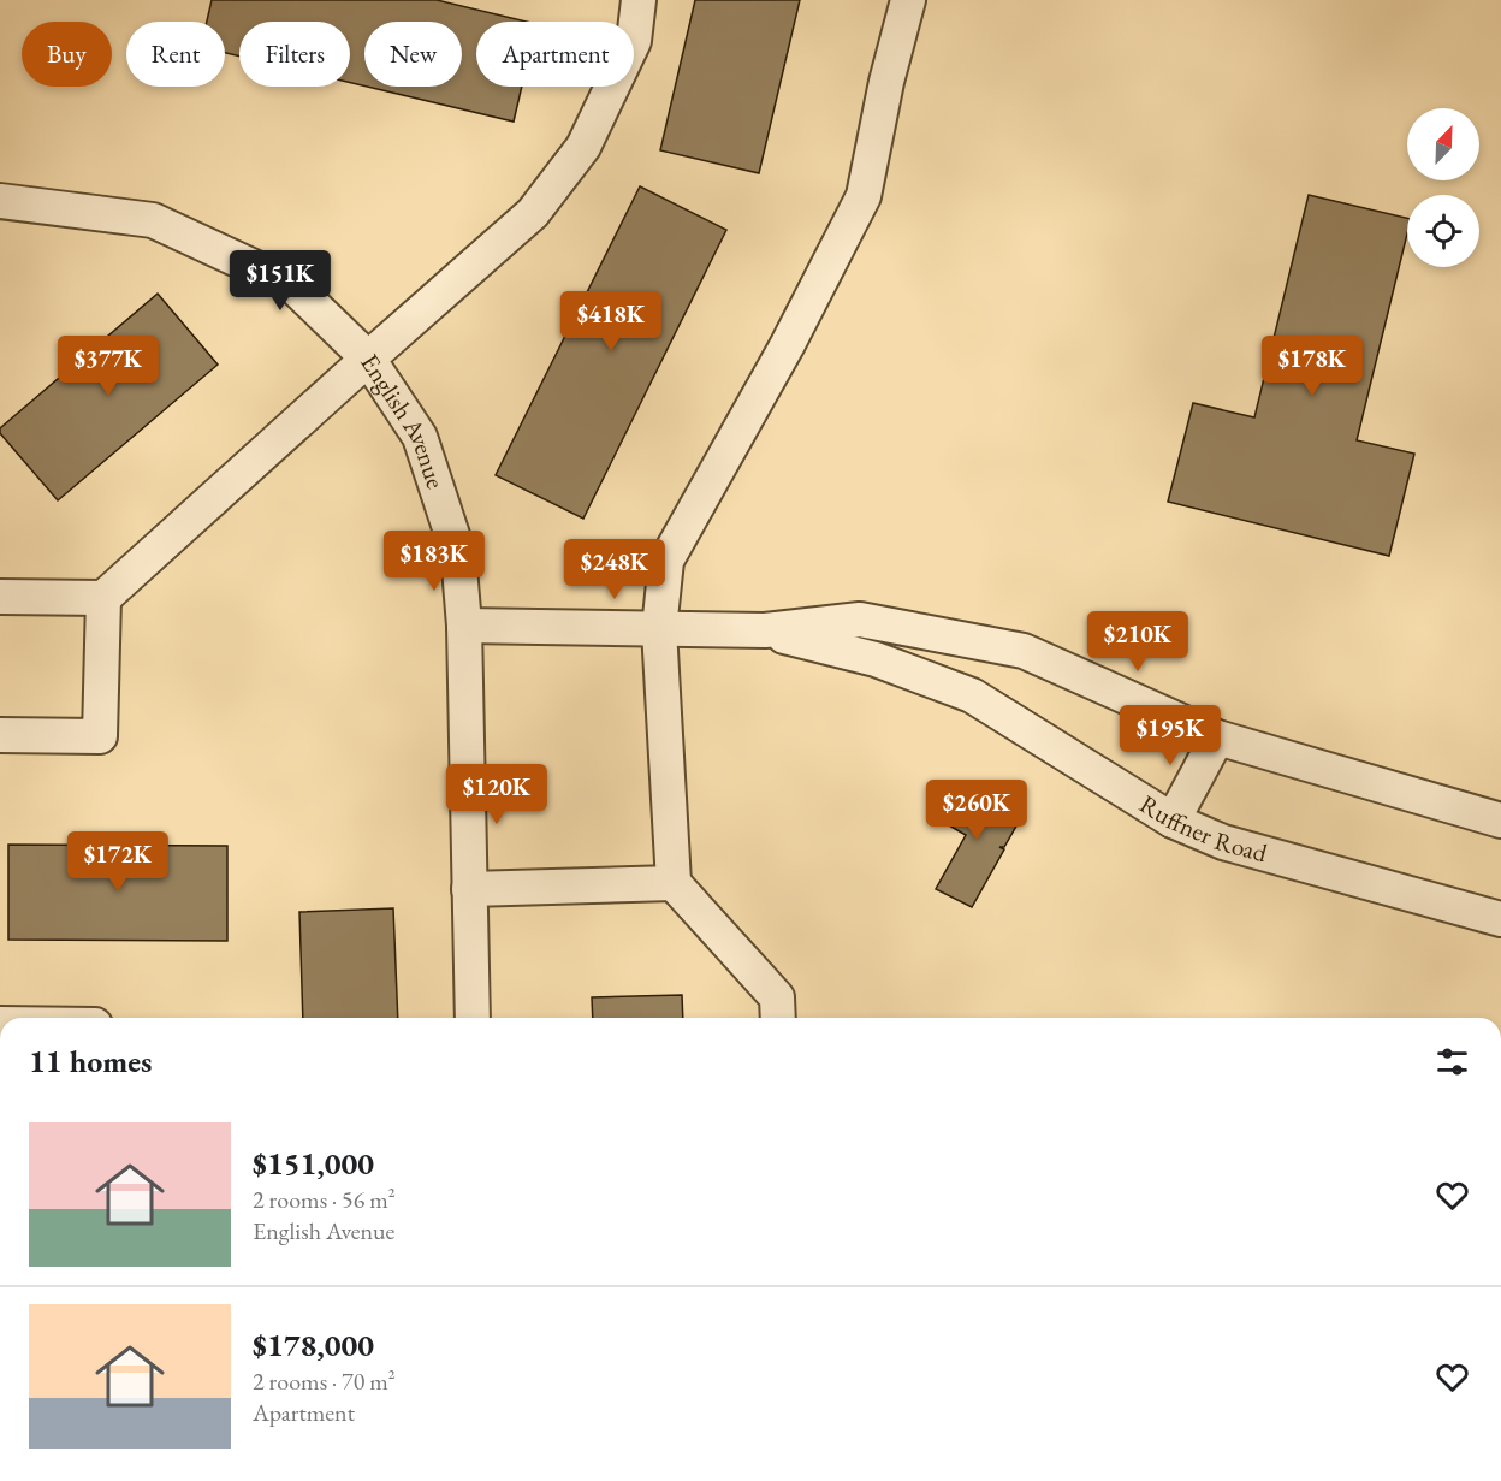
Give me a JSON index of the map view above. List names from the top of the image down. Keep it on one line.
{"streets":{"street":["English Avenue","Ruffner Road"]},"crossings":[["English Avenue","Ruffner Road"]],"north":"top right","page":{"chip":["Buy","Rent","Filters","New","Apartment"],"price":["$151K","$418K","$377K","$178K","$183K","$248K","$210K","$195K","$120K","$260K","$172K"],"heading":"11 homes","list":[{"name":"$151,000","note":"2 rooms · 56 m² · English Avenue"},{"name":"$178,000","note":"2 rooms · 70 m² · Apartment"}]}}
